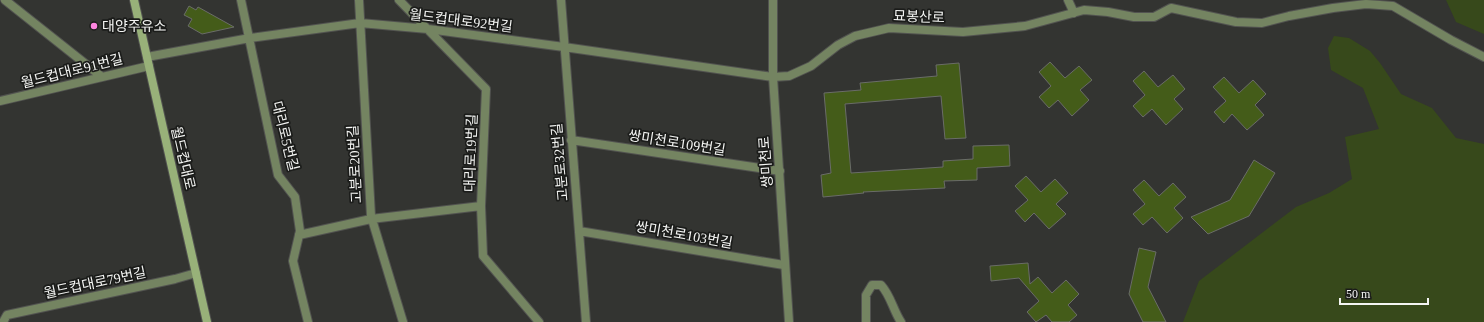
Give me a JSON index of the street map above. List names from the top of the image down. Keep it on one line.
{"streets":{"main road":["월드컵대로"],"street":["묘봉산로","월드컵대로92번길","월드컵대로91번길","대리로5번길","쌍미천로109번길","대리로19번길","고분로32번길","쌍미천로","고분로20번길","쌍미천로103번길","월드컵대로79번길"]},"crossings":[["묘봉산로","월드컵대로92번길"],["묘봉산로","쌍미천로"],["월드컵대로92번길","월드컵대로91번길"],["월드컵대로92번길","대리로5번길"],["월드컵대로92번길","대리로19번길"],["월드컵대로92번길","월드컵대로"],["월드컵대로92번길","고분로32번길"],["월드컵대로92번길","쌍미천로"],["월드컵대로92번길","고분로20번길"],["월드컵대로91번길","월드컵대로"],["쌍미천로109번길","고분로32번길"],["쌍미천로109번길","쌍미천로"],["월드컵대로","월드컵대로79번길"],["고분로32번길","쌍미천로103번길"],["쌍미천로","쌍미천로103번길"]],"places":["대양주유소"],"scale_bar":"50 m"}
